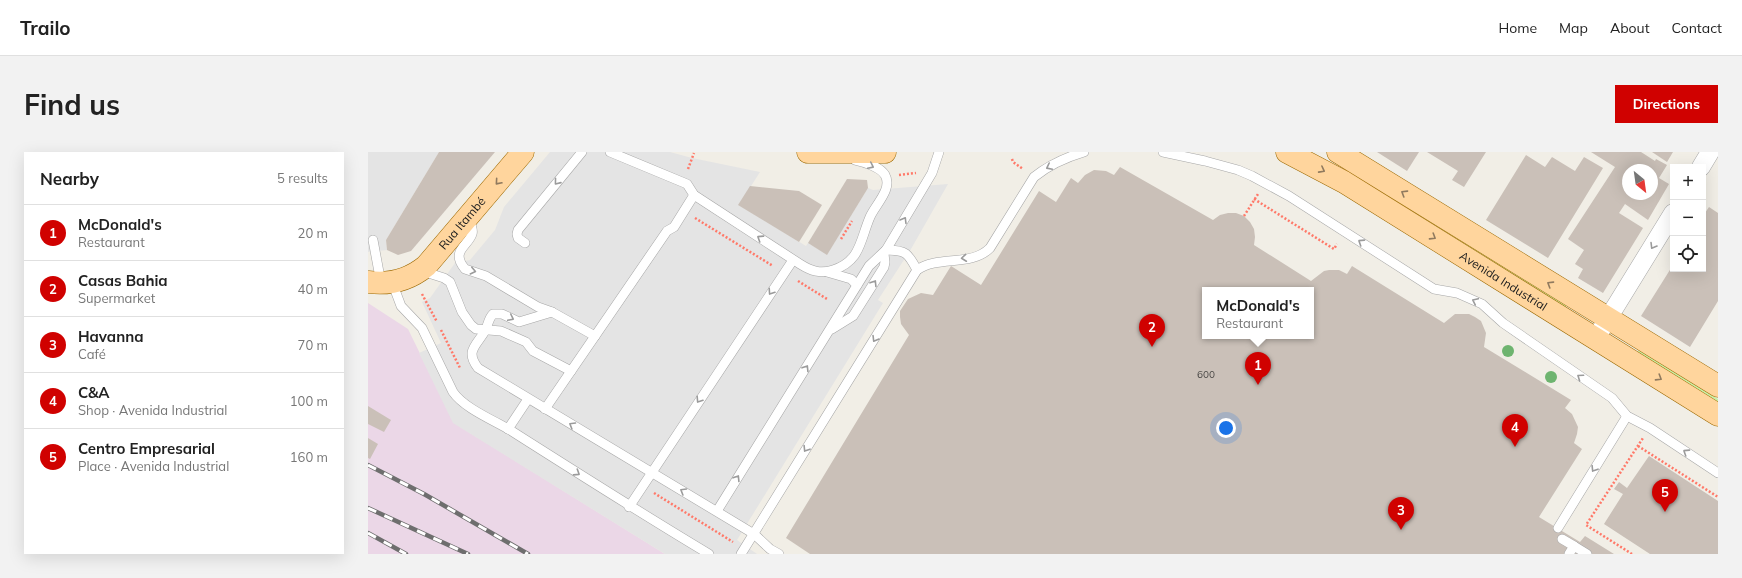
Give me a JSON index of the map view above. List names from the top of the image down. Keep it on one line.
{"streets":{"main road":["Rua Itambé","Avenida Industrial"]},"one_way":["Rua Itambé"],"house_numbers":["600"],"north":"bottom right","page":{"header":"Trailo","nav":["Home","Map","About","Contact"],"buttons":"Directions","title":"Find us","heading":["Nearby","5 results"],"map_buttons":["+","−"],"list":[{"mark":"1","name":"McDonald's","note":"Restaurant","value":"20 m"},{"mark":"2","name":"Casas Bahia","note":"Supermarket","value":"40 m"},{"mark":"3","name":"Havanna","note":"Café","value":"70 m"},{"mark":"4","name":"C&A","note":"Shop · Avenida Industrial","value":"100 m"},{"mark":"5","name":"Centro Empresarial","note":"Place · Avenida Industrial","value":"160 m"}],"popup":["McDonald's","Restaurant"],"pins":["2","1","4","5","3"]}}
